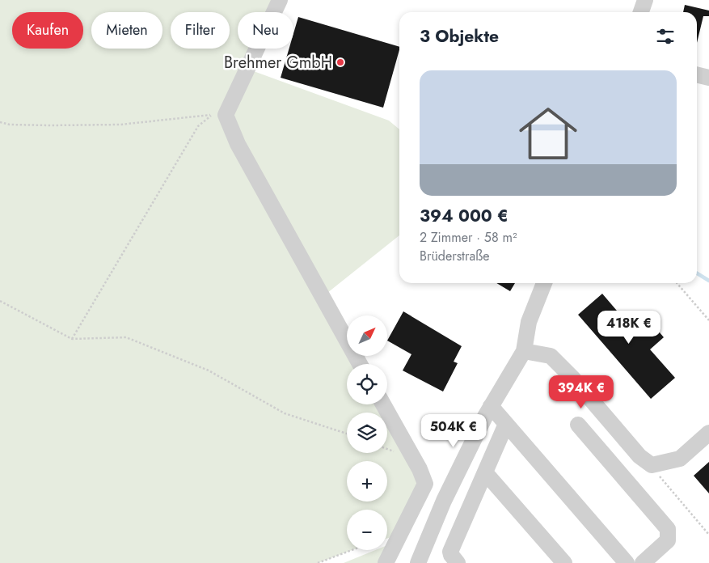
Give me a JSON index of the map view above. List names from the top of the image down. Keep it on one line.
{"places":["Brehmer GmbH"],"north":"top right","page":{"chip":["Kaufen","Mieten","Filter","Neu"],"heading":"3 Objekte","list":[{"name":"394 000 €","note":"2 Zimmer · 58 m² · Brüderstraße"}],"price":["418K €","394K €","504K €"],"map_buttons":["+","−"]}}
